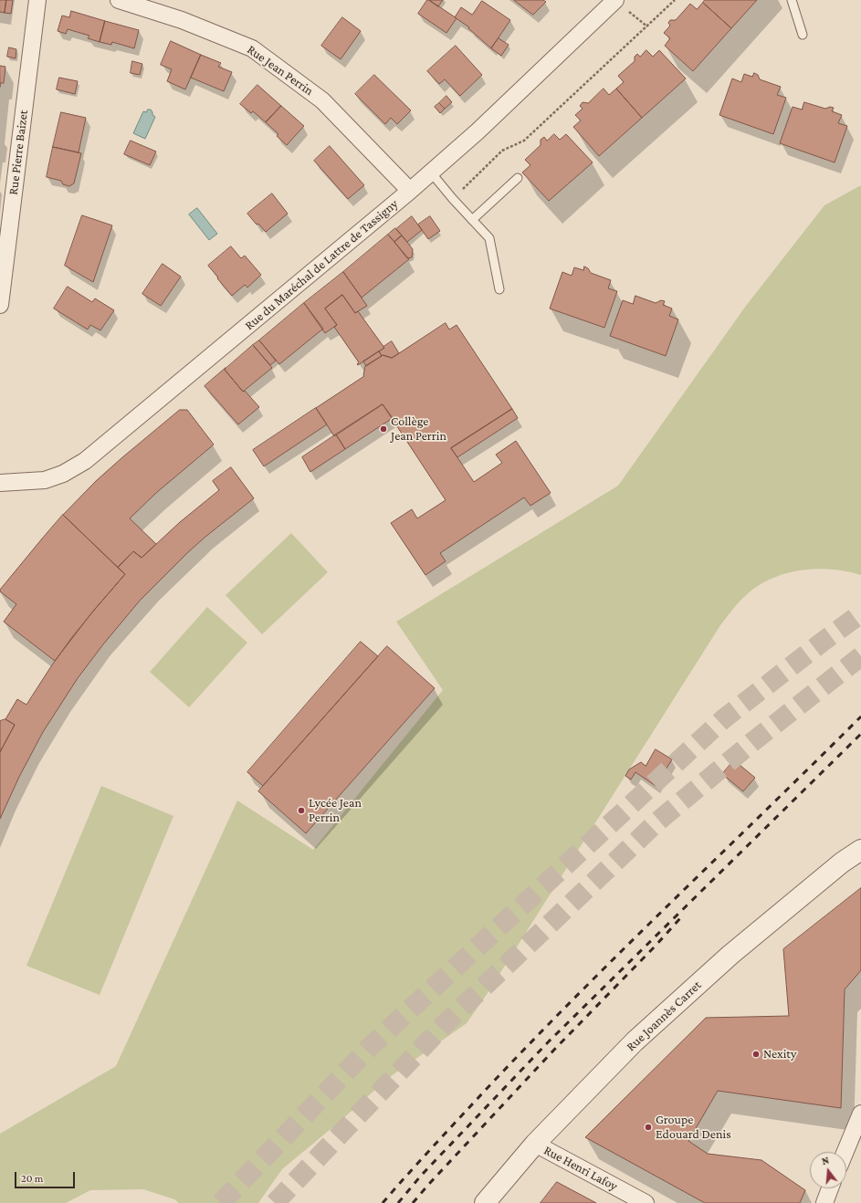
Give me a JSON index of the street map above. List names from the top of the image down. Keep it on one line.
{"streets":{"street":["Rue Jean Perrin","Rue Pierre Baizet","Rue du Maréchal de Lattre de Tassigny","Rue Joannès Carret","Rue Henri Lafoy"]},"crossings":[["Rue Jean Perrin","Rue du Maréchal de Lattre de Tassigny"],["Rue Joannès Carret","Rue Henri Lafoy"]],"places":["Collège Jean Perrin","Lycée Jean Perrin","Nexity","Groupe Edouard Denis"],"scale_bar":"20 m","north":"top"}
